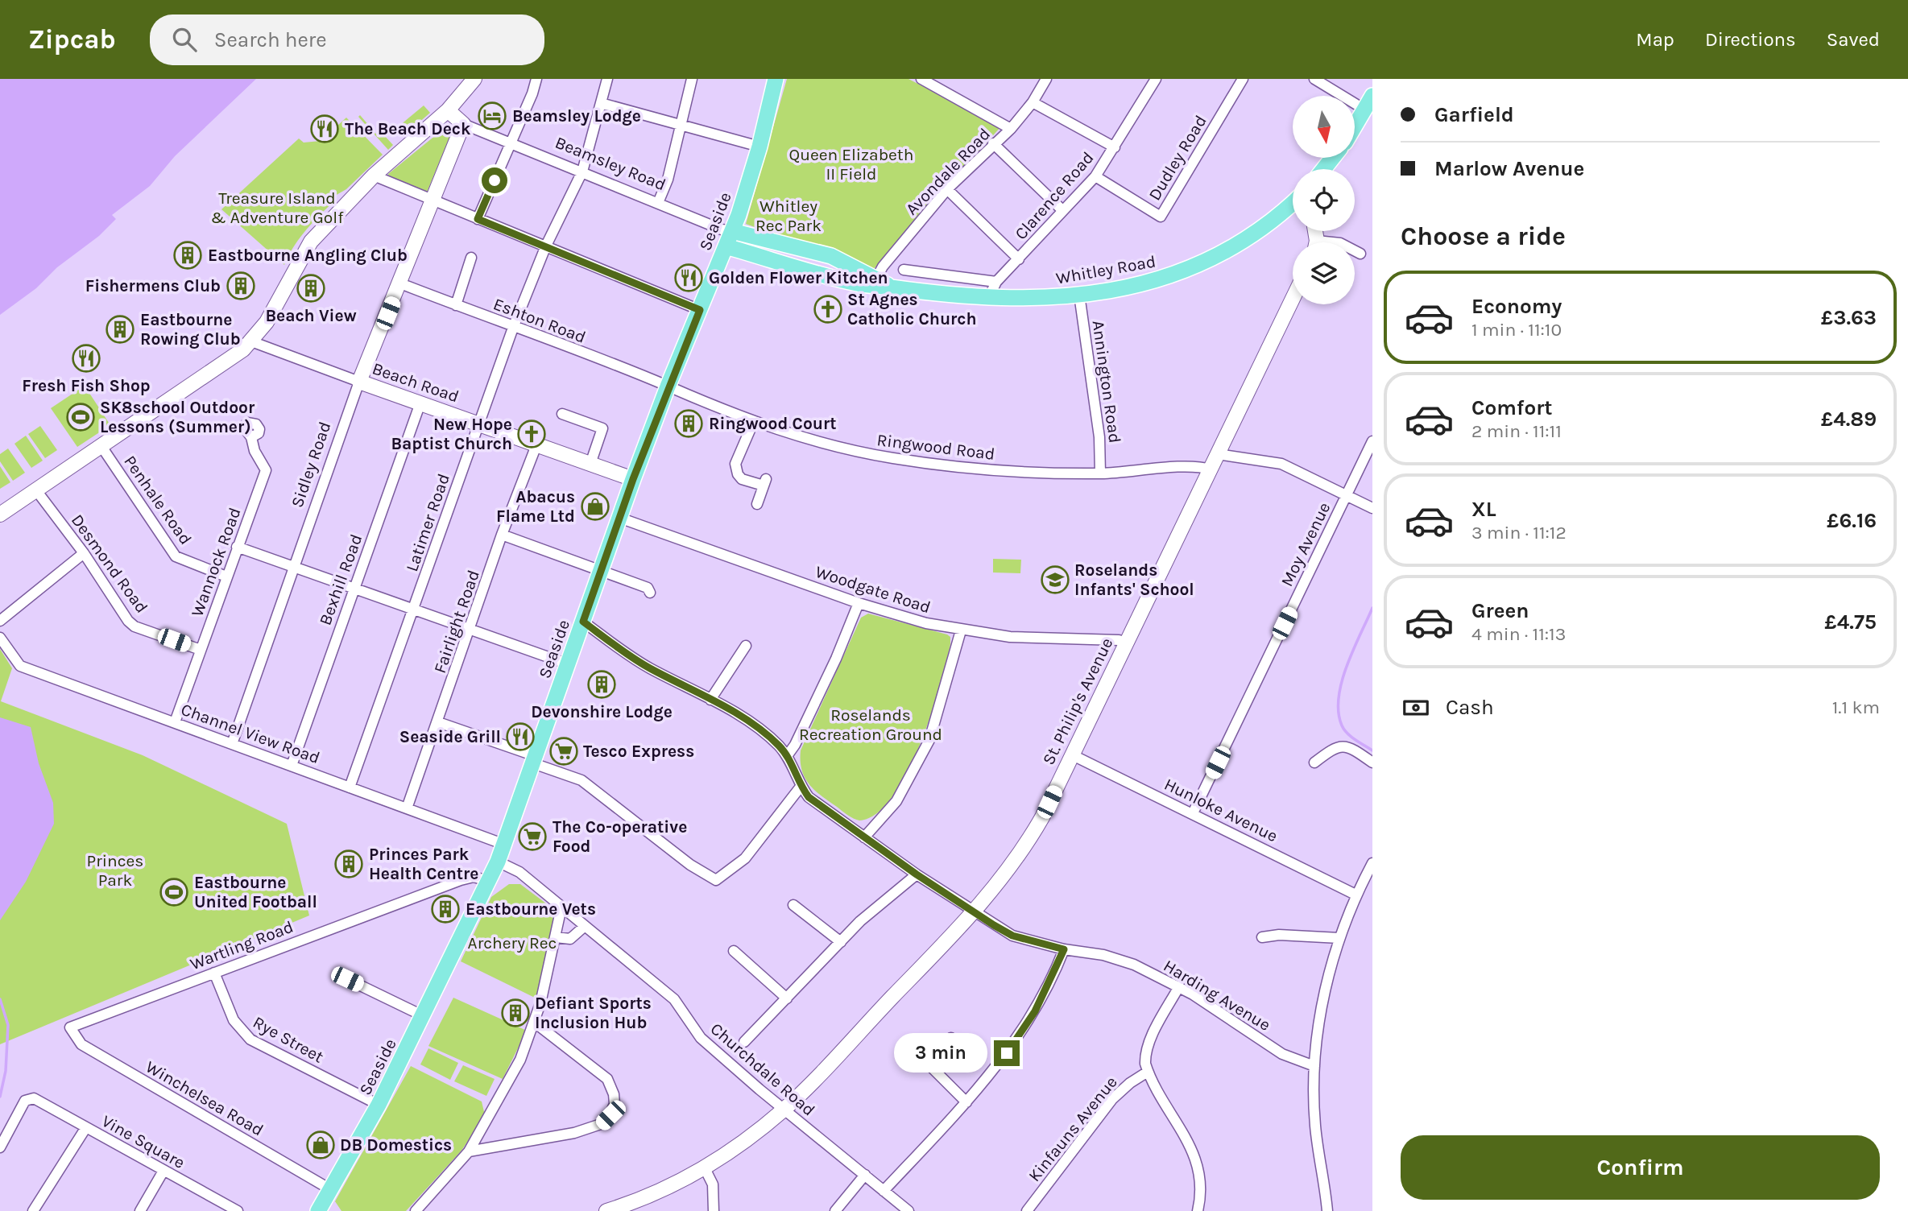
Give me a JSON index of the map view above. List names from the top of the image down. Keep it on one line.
{"streets":{"main road":["Seaside","Whitley Road"],"street":["Dudley Road","Beamsley Road","Avondale Road","Clarence Road","Eshton Road","Annington Road","Beach Road","Ringwood Road","Sidley Road","Penhale Road","Latimer Road","Moy Avenue","Wannock Road","Desmond Road","Bexhill Road","Woodgate Road","Fairlight Road","St. Philip's Avenue","Channel View Road","Hunloke Avenue","Wartling Road","Harding Avenue","Rye Street","Churchdale Road","Winchelsea Road","Kinfauns Avenue","Vine Square"]},"crossings":[["Dudley Road","Clarence Road"],["Beamsley Road","Seaside"],["Beamsley Road","Whitley Road"],["Beamsley Road","Sidley Road"],["Beamsley Road","Latimer Road"],["Avondale Road","Whitley Road"],["Clarence Road","Whitley Road"],["Seaside","Whitley Road"],["Seaside","Eshton Road"],["Seaside","Beach Road"],["Seaside","Ringwood Road"],["Seaside","Woodgate Road"],["Seaside","Channel View Road"],["Seaside","Wartling Road"],["Seaside","Rye Street"],["Seaside","Churchdale Road"],["Seaside","Winchelsea Road"],["Whitley Road","Annington Road"],["Eshton Road","Ringwood Road"],["Eshton Road","Sidley Road"],["Eshton Road","Latimer Road"],["Annington Road","Ringwood Road"],["Beach Road","Sidley Road"],["Beach Road","Latimer Road"],["Beach Road","Bexhill Road"],["Beach Road","Fairlight Road"],["Ringwood Road","St. Philip's Avenue"],["Sidley Road","Channel View Road"],["Penhale Road","Wannock Road"],["Latimer Road","Channel View Road"],["Moy Avenue","Hunloke Avenue"],["Wannock Road","Desmond Road"],["Wannock Road","Channel View Road"],["Bexhill Road","Channel View Road"],["Woodgate Road","St. Philip's Avenue"],["Fairlight Road","Channel View Road"],["St. Philip's Avenue","Hunloke Avenue"],["St. Philip's Avenue","Harding Avenue"],["St. Philip's Avenue","Churchdale Road"],["Wartling Road","Rye Street"],["Wartling Road","Winchelsea Road"]],"parks":["Queen Elizabeth II Field","Treasure Island & Adventure Golf","Whitley Rec Park","Roselands Recreation Ground","Princes Park","Archery Rec"],"places":{"hotel":["Beamsley Lodge"],"restaurant":["The Beach Deck","Golden Flower Kitchen","Fresh Fish Shop","Seaside Grill"],"building":["Eastbourne Angling Club","Fishermens Club","Beach View","Eastbourne Rowing Club","Ringwood Court","Devonshire Lodge","Princes Park Health Centre","Eastbourne Vets","Defiant Sports Inclusion Hub"],"church":["St Agnes Catholic Church","New Hope Baptist Church"],"sports":["SK8school Outdoor Lessons (Summer)","Eastbourne United Football"],"shop":["Abacus Flame Ltd","DB Domestics"],"school or university":["Roselands Infants' School"],"supermarket":["Tesco Express","The Co-operative Food"]},"north":"bottom","page":{"header":"Zipcab","search":"Search here","nav":["Map","Directions","Saved"],"banner":["Garfield","Marlow Avenue"],"heading":"Choose a ride","list":[{"name":"Economy","note":"1 min · 11:10","value":"£3.63"},{"name":"Comfort","note":"2 min · 11:11","value":"£4.89"},{"name":"XL","note":"3 min · 11:12","value":"£6.16"},{"name":"Green","note":"4 min · 11:13","value":"£4.75"}],"pay":["Cash","1.1 km"],"bubble":"3 min","buttons":"Confirm"}}
